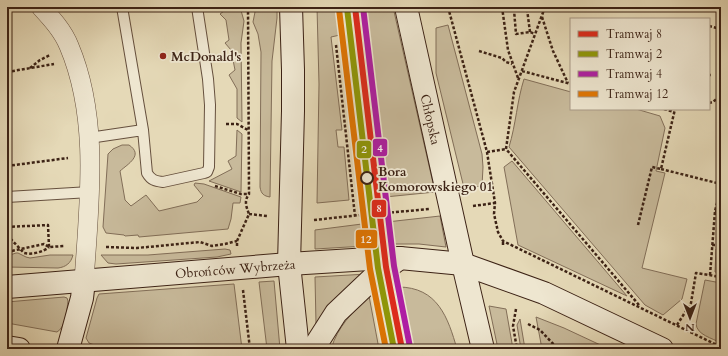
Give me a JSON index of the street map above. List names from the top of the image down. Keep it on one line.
{"streets":{"main road":["Chłopska","Obrońców Wybrzeża"]},"crossings":[["Chłopska","Obrońców Wybrzeża"]],"places":["McDonald's","Bora Komorowskiego 01"],"lines":["tram line 8","tram line 4","tram line 2","tram line 12"],"legend":["Tramwaj 8","Tramwaj 2","Tramwaj 4","Tramwaj 12"],"north":"bottom"}
